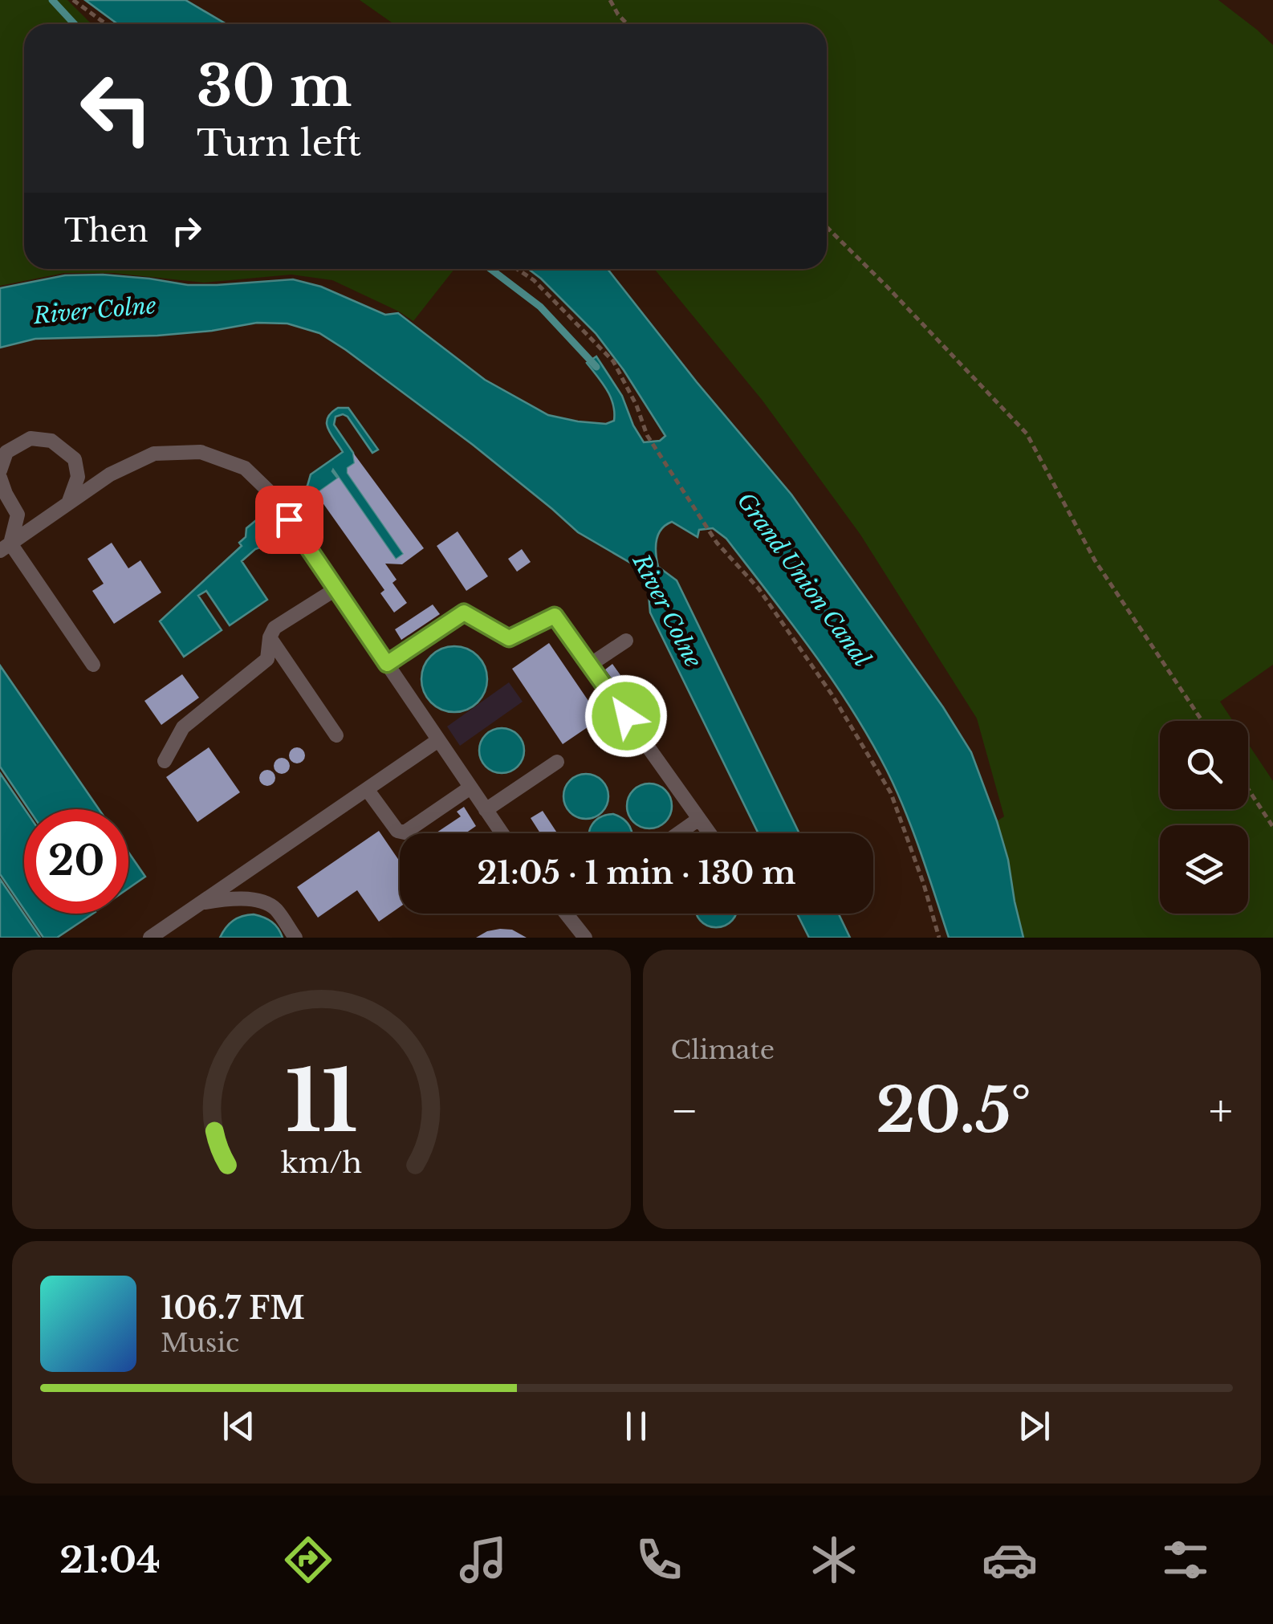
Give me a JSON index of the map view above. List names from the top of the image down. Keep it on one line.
{"water":["River Colne","Grand Union Canal"],"page":{"turn":["30 m","Turn left"],"then":"Then","limit":"20","trip":"21:05 · 1 min · 130 m","tile":"Climate","heat":["−","20.5°","+"],"song":["106.7 FM","Music"],"tabs":"21:04","gauge":["11","km/h"]}}
